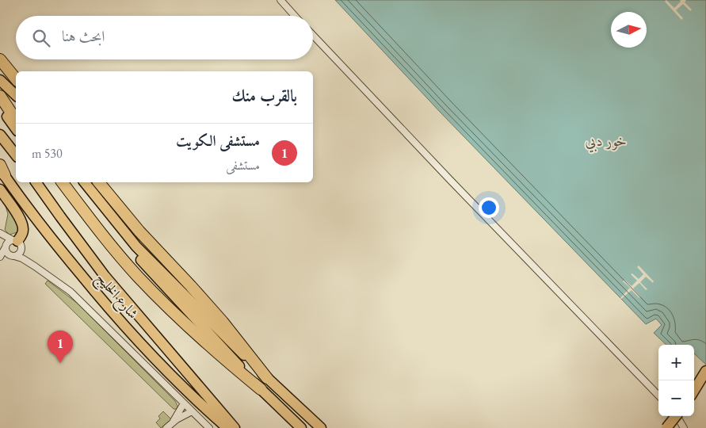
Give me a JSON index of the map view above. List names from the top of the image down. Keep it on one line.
{"streets":{"main road":["شارع الخليج"]},"water":["خور دبي"],"north":"right","page":{"search":"ابحث هنا","heading":"بالقرب منك","list":[{"mark":"1","name":"مستشفى الكويت","note":"مستشفى","value":"530 m"}],"pins":"1","map_buttons":["+","−"]}}
